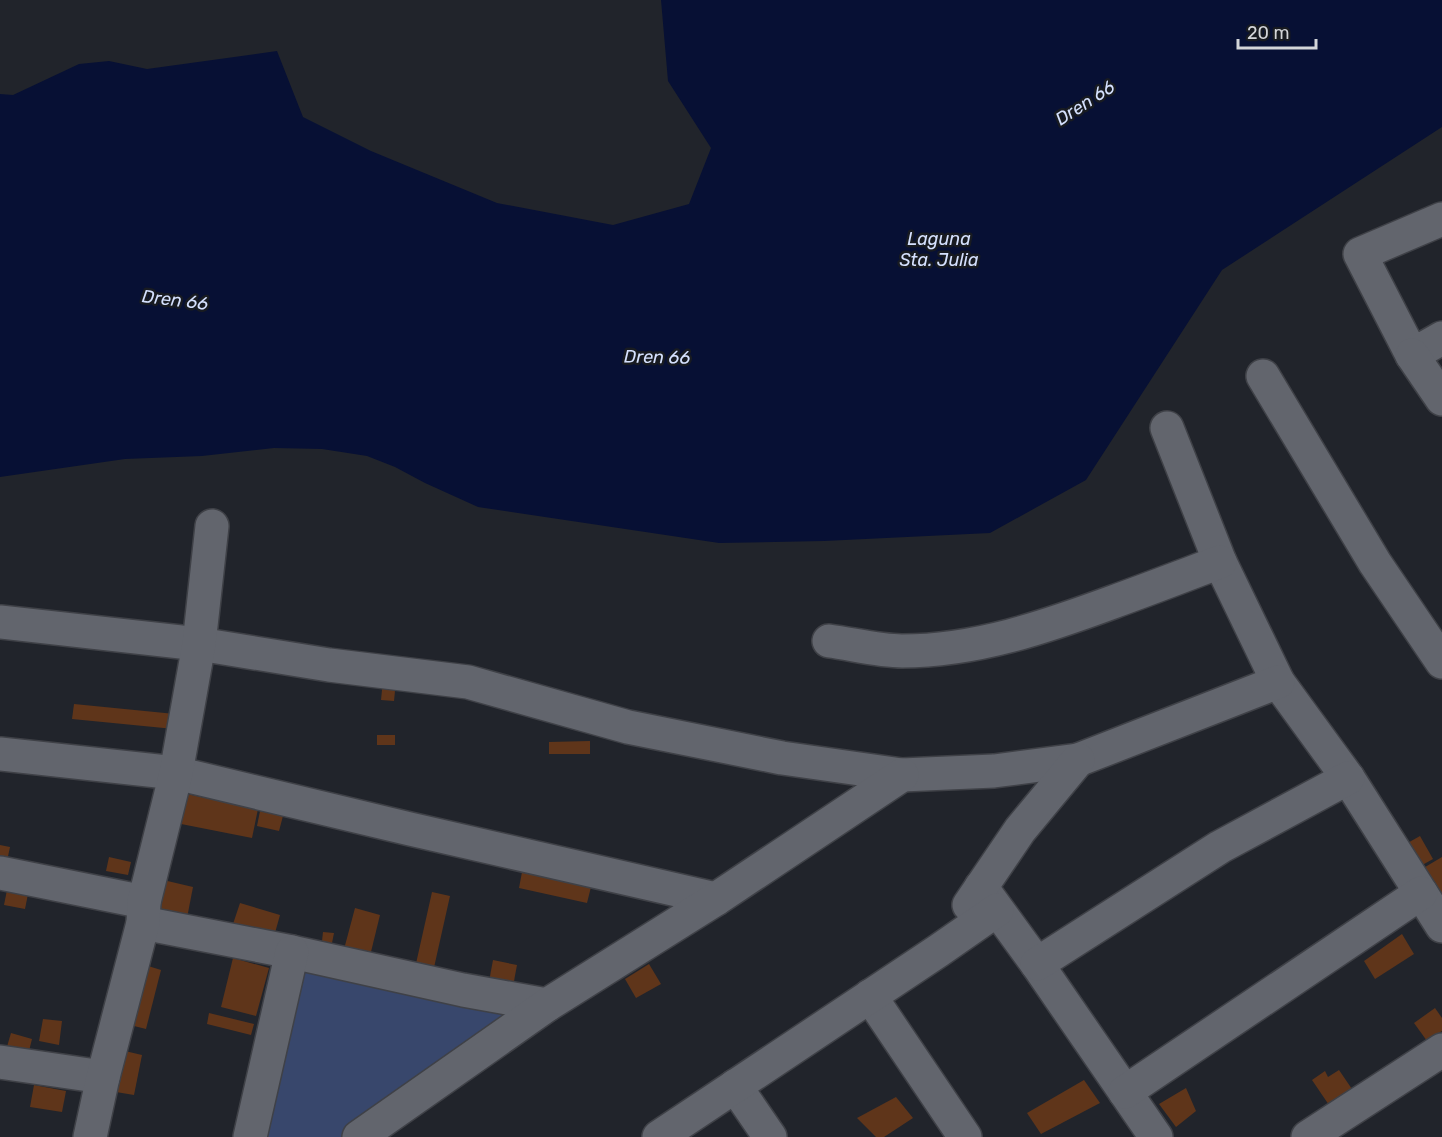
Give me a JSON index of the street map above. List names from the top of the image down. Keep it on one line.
{"water":["Dren 66","Laguna Sta. Julia"],"scale_bar":"20 m"}
